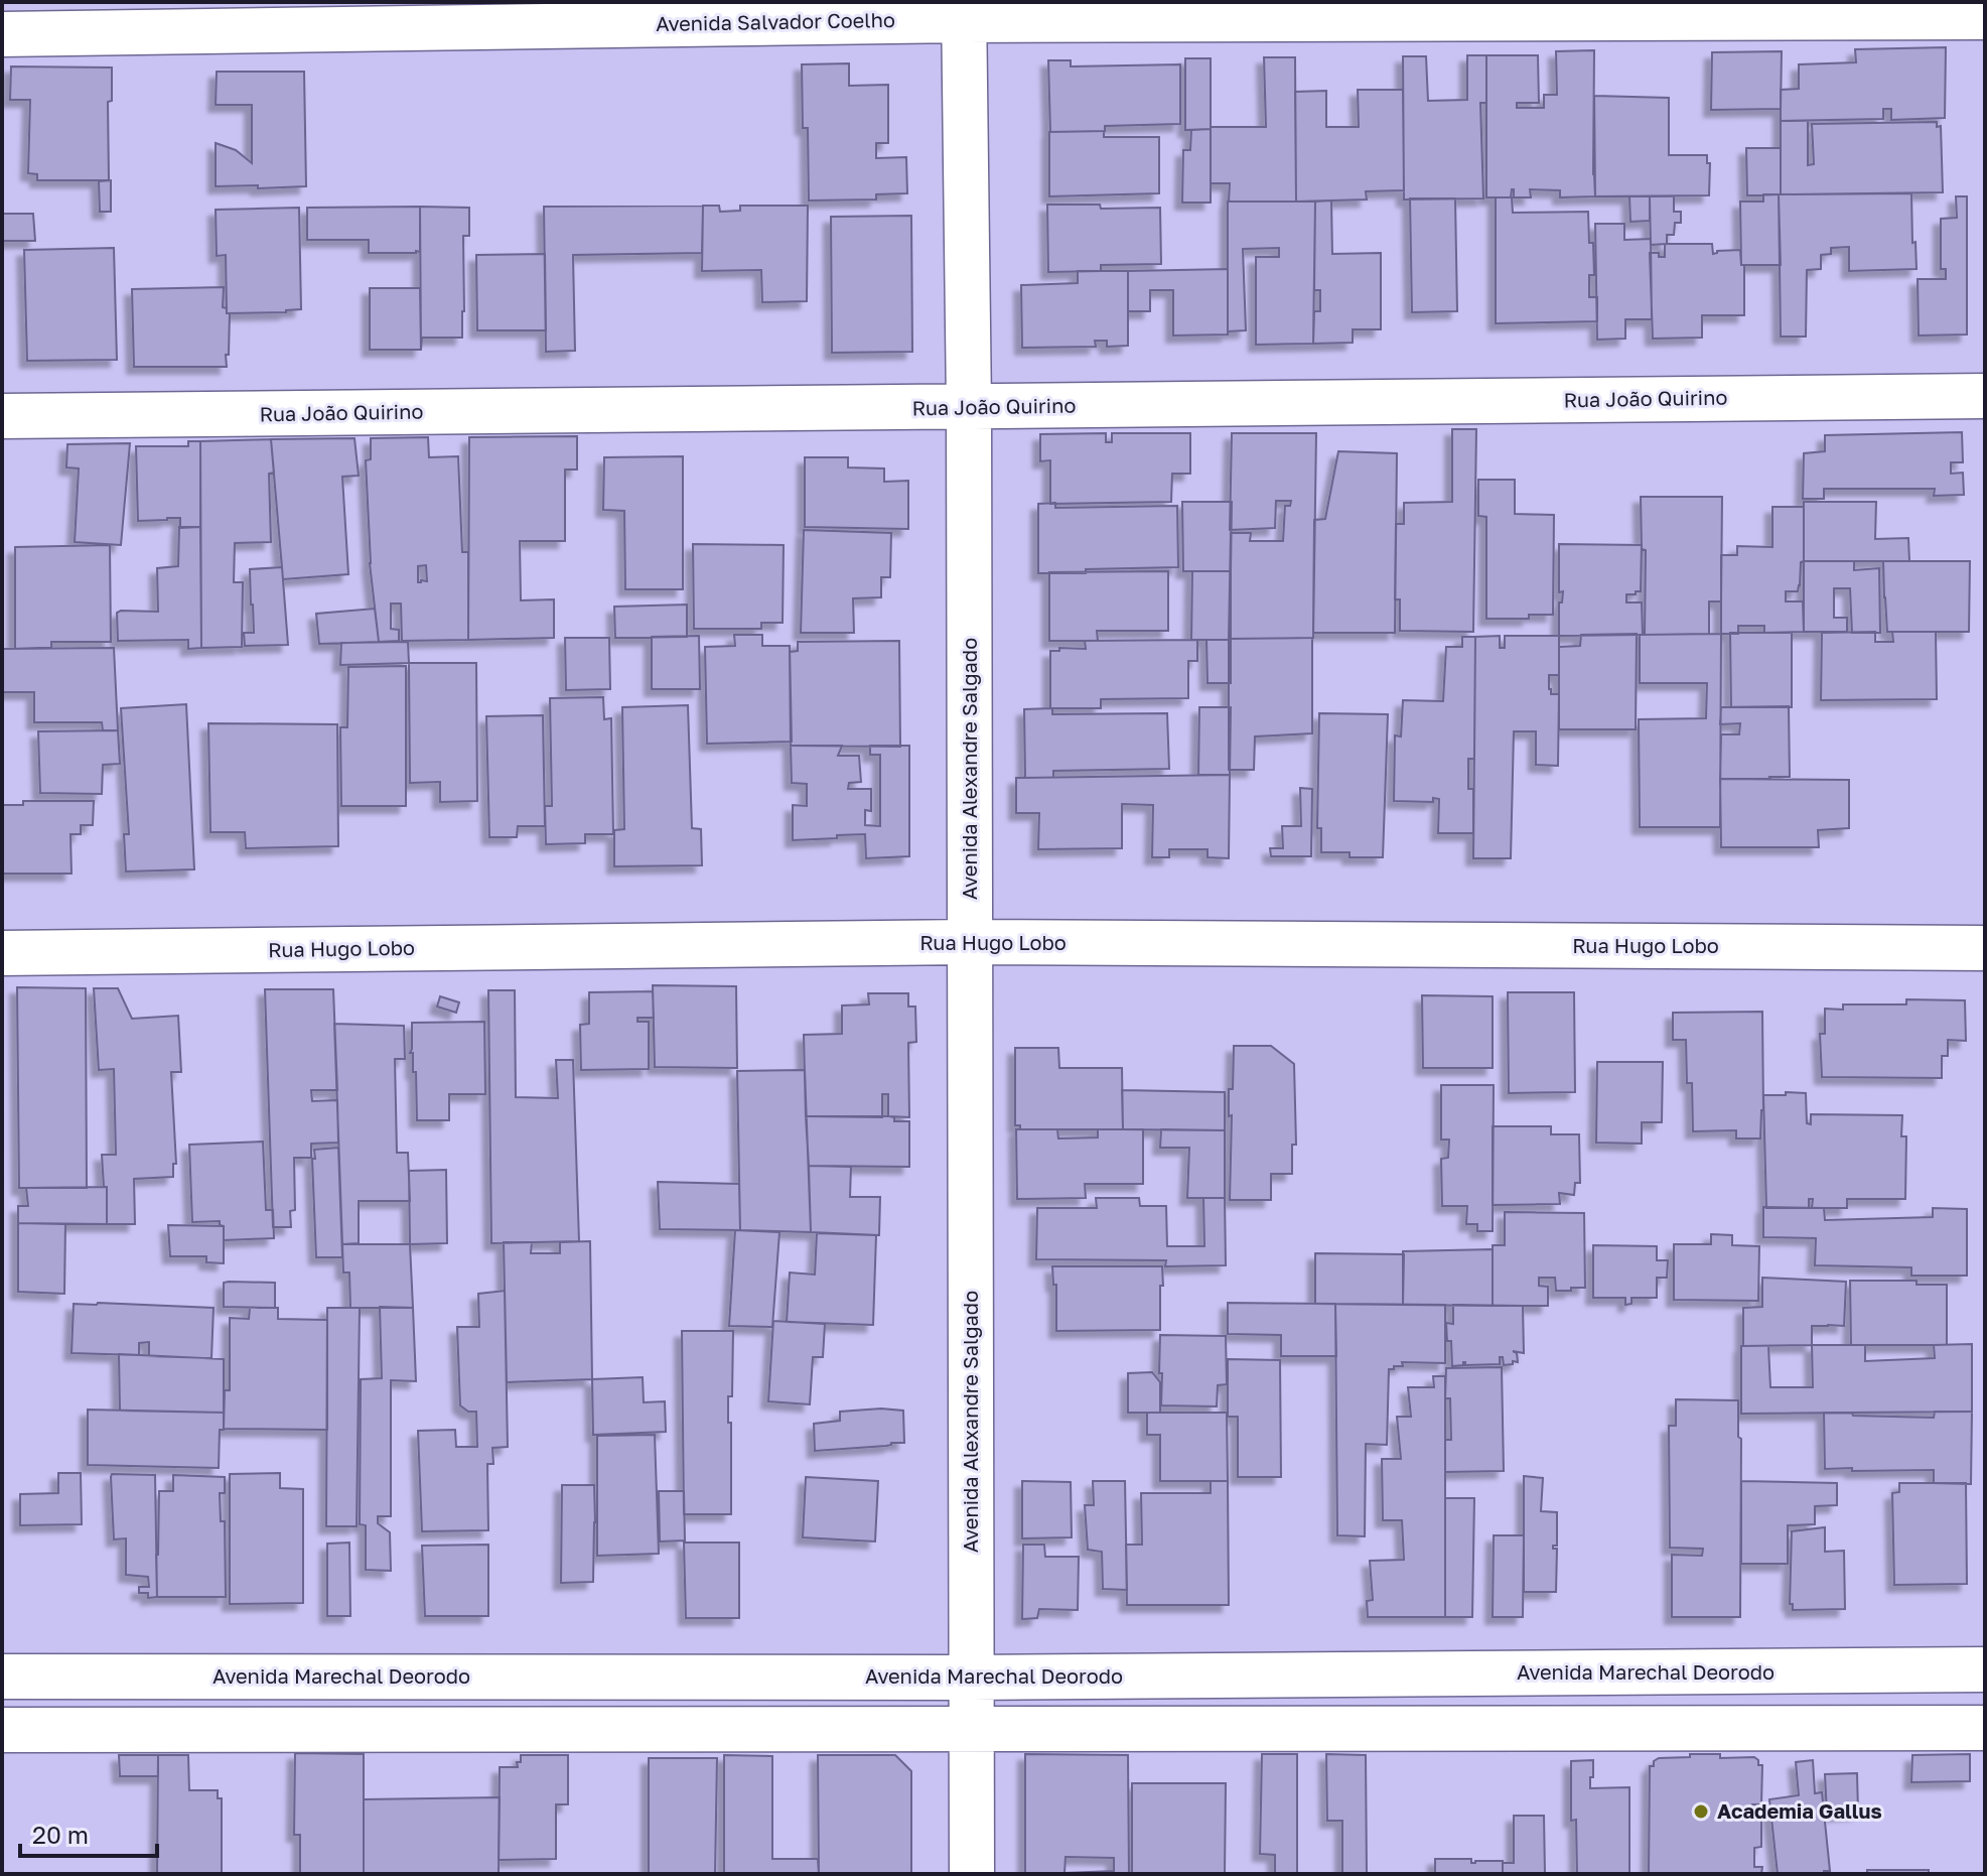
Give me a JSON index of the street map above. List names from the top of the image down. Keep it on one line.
{"streets":{"street":["Avenida Salvador Coelho","Rua João Quirino","Avenida Alexandre Salgado","Rua Hugo Lobo","Avenida Marechal Deorodo"]},"crossings":[["Avenida Salvador Coelho","Avenida Alexandre Salgado"],["Rua João Quirino","Avenida Alexandre Salgado"],["Avenida Alexandre Salgado","Rua Hugo Lobo"],["Avenida Alexandre Salgado","Avenida Marechal Deorodo"]],"places":["Academia Gallus"],"scale_bar":"20 m"}
